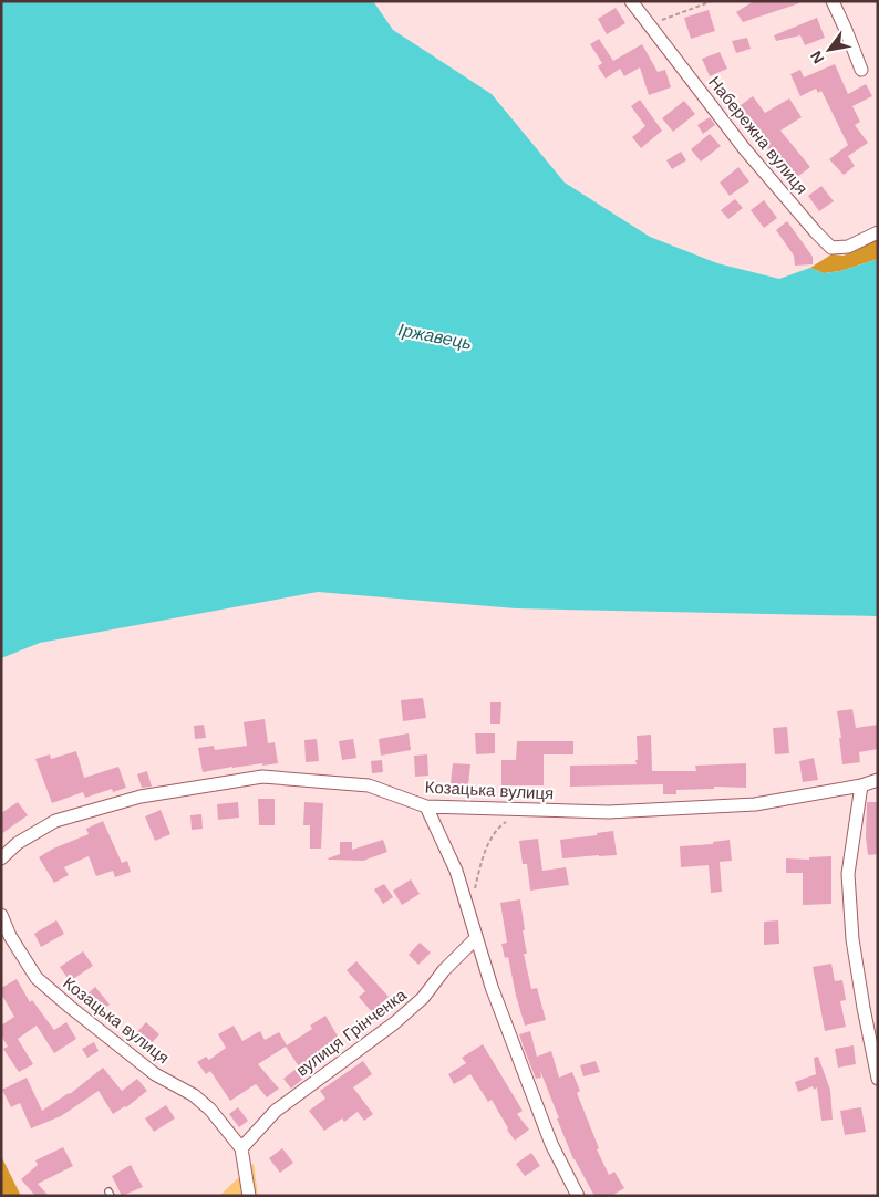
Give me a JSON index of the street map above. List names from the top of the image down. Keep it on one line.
{"streets":{"street":["Набережна вулиця","Козацька вулиця","вулиця Грінченка"]},"crossings":[["Козацька вулиця","вулиця Грінченка"]],"water":["Іржавець"],"north":"bottom left"}
